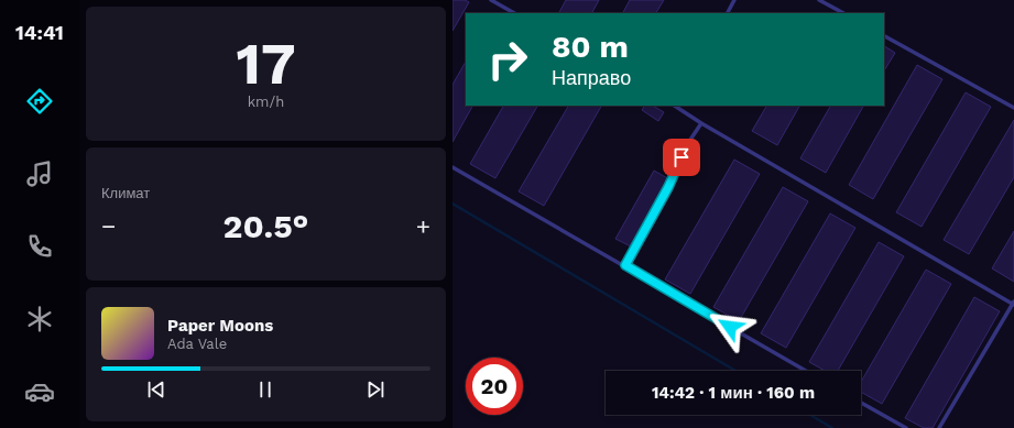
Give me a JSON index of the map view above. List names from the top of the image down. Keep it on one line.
{"page":{"tabs":"14:41","tile":[["17","km/h"],"Климат"],"turn":["80 m","Направо"],"heat":["−","20.5°","+"],"song":["Paper Moons","Ada Vale"],"limit":"20","trip":"14:42 · 1 мин · 160 m"}}
